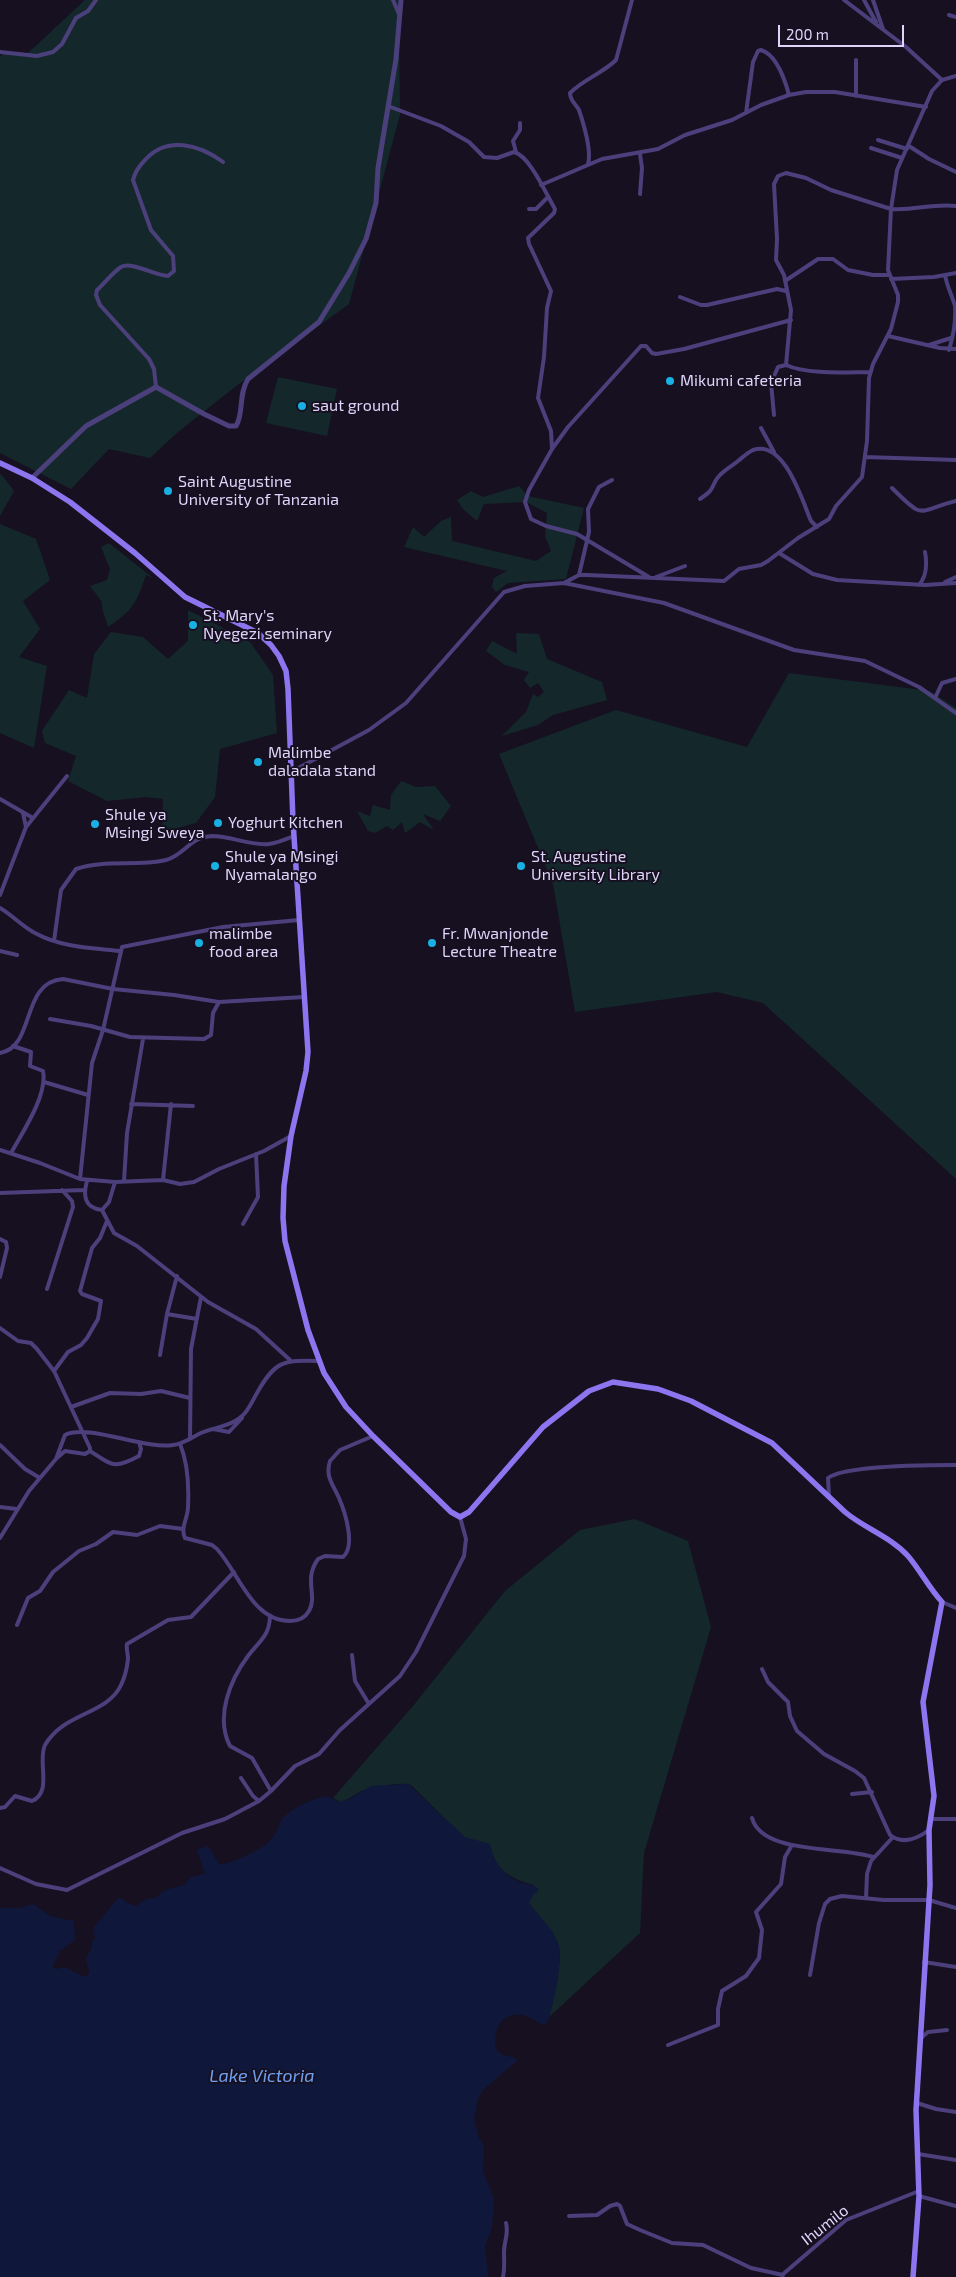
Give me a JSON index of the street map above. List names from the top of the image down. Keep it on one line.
{"streets":{"street":["Ihumilo"]},"water":["Lake Victoria"],"places":["Mikumi cafeteria","saut ground","Saint Augustine University of Tanzania","St. Mary's Nyegezi seminary","Malimbe daladala stand","Yoghurt Kitchen","Shule ya Msingi Sweya","Shule ya Msingi Nyamalango","St. Augustine University Library","malimbe food area","Fr. Mwanjonde Lecture Theatre"],"scale_bar":"200 m"}
